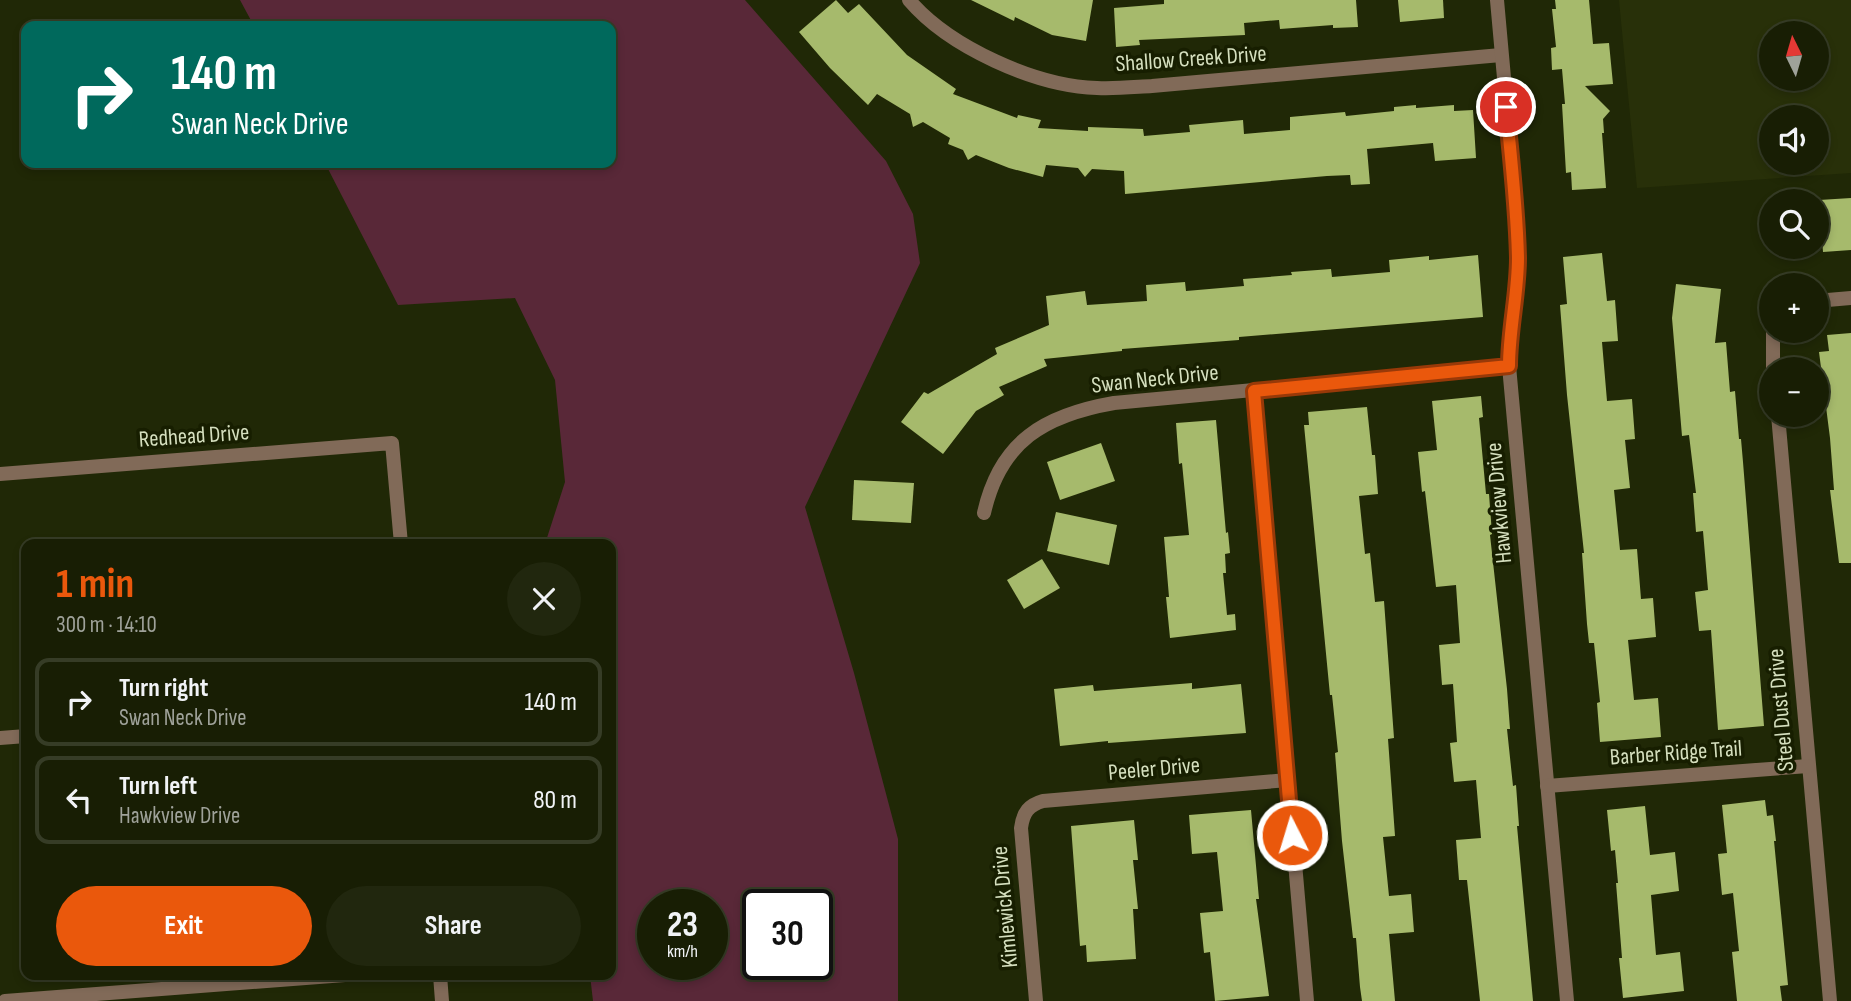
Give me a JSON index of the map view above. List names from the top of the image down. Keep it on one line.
{"streets":{"street":["Shallow Creek Drive","Swan Neck Drive","Redhead Drive","Hawkview Drive","Steel Dust Drive","Barber Ridge Trail","Peeler Drive","Kimlewick Drive"]},"crossings":[["Shallow Creek Drive","Hawkview Drive"],["Swan Neck Drive","Hawkview Drive"],["Hawkview Drive","Barber Ridge Trail"],["Steel Dust Drive","Barber Ridge Trail"],["Peeler Drive","Kimlewick Drive"]],"north":"top","page":{"map_buttons":["+","−"],"turn":["140 m","Swan Neck Drive"],"heading":["1 min","300 m · 14:10"],"list":[{"name":"Turn right","note":"Swan Neck Drive","value":"140 m"},{"name":"Turn left","note":"Hawkview Drive","value":"80 m"}],"buttons":["Exit","Share"],"speed":"23 km/h","limit":"30"}}
